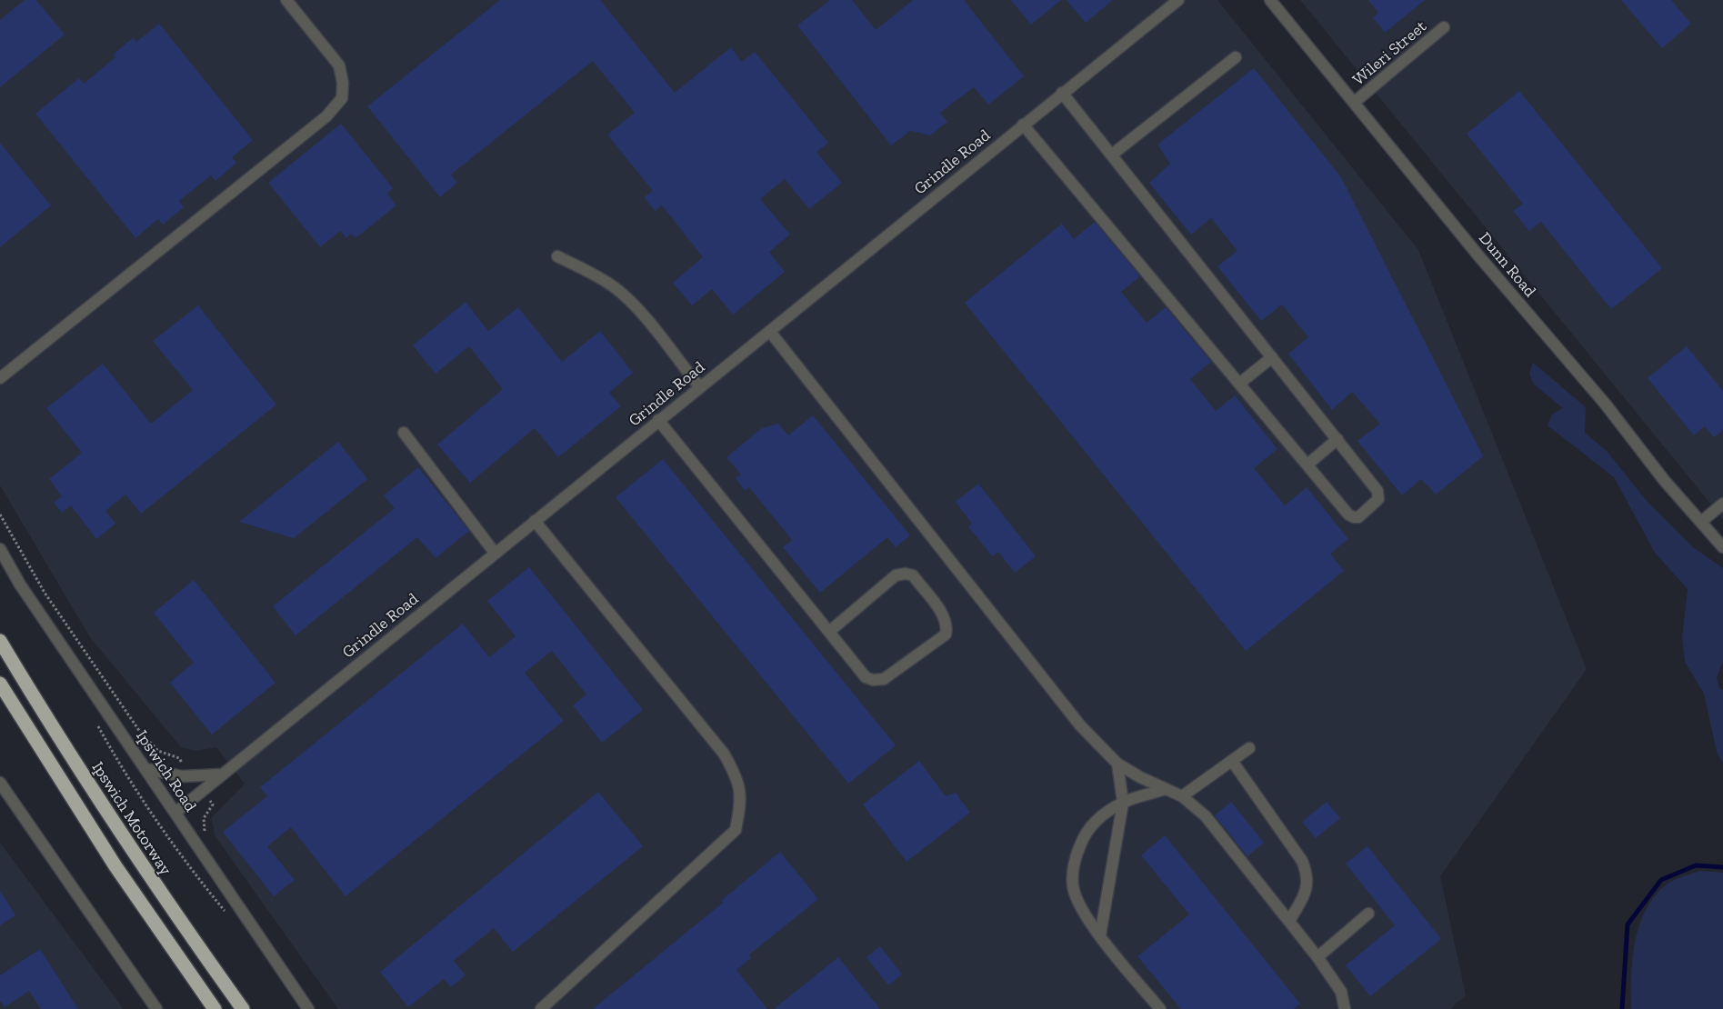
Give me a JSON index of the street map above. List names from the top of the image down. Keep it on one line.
{"streets":{"highway":["Ipswich Motorway"],"street":["Wileri Street","Grindle Road","Dunn Road","Ipswich Road"]},"crossings":[["Wileri Street","Dunn Road"],["Grindle Road","Ipswich Road"]]}
